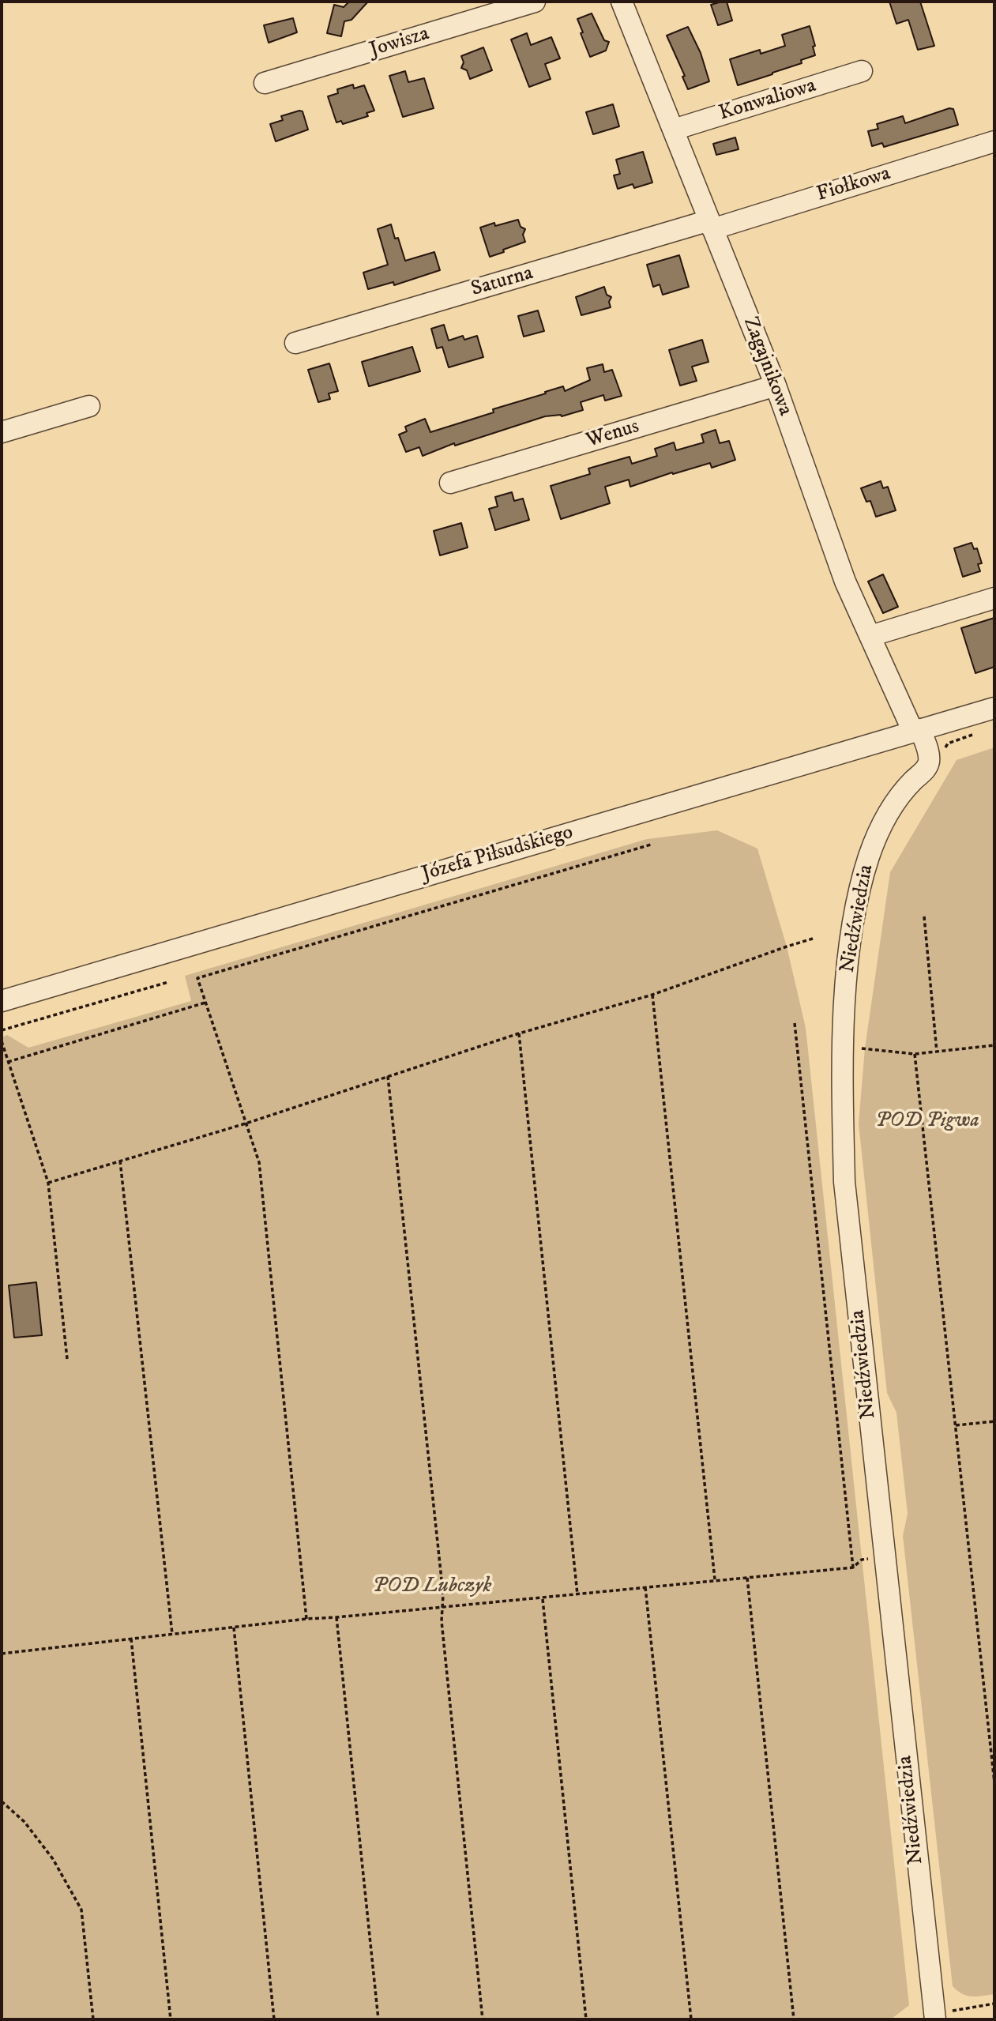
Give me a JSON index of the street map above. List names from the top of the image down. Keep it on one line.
{"streets":{"street":["Jowisza","Konwaliowa","Fiołkowa","Saturna","Zagajnikowa","Wenus","Józefa Piłsudskiego","Niedźwiedzia"]},"crossings":[["Konwaliowa","Zagajnikowa"],["Fiołkowa","Saturna"],["Fiołkowa","Zagajnikowa"],["Saturna","Zagajnikowa"],["Zagajnikowa","Wenus"],["Zagajnikowa","Józefa Piłsudskiego"],["Zagajnikowa","Niedźwiedzia"],["Józefa Piłsudskiego","Niedźwiedzia"]],"parks":["POD Pigwa","POD Lubczyk"]}
